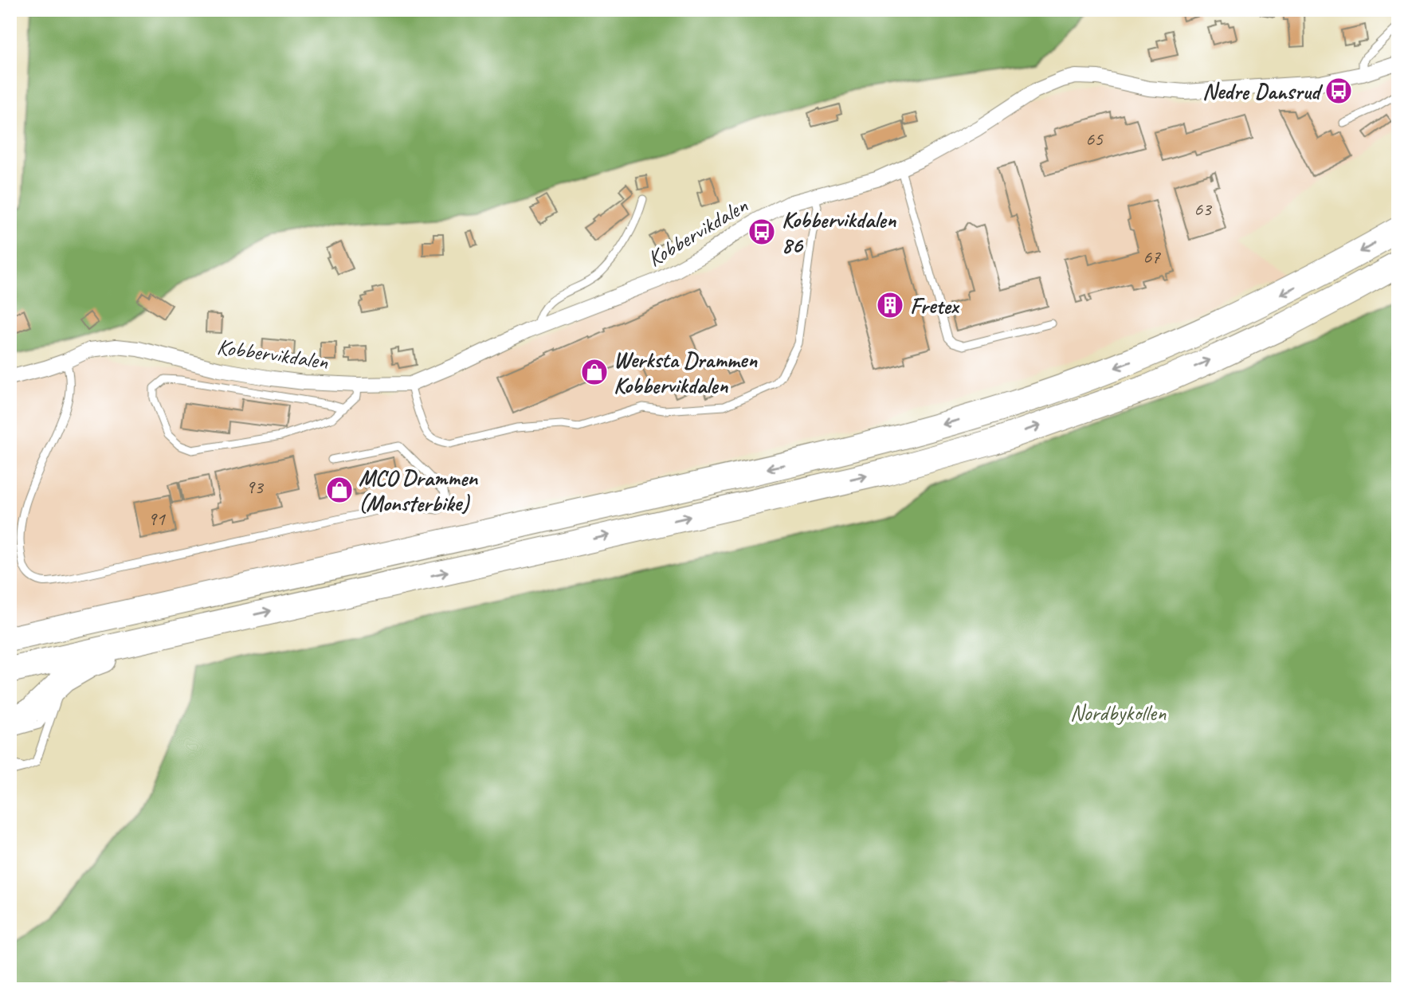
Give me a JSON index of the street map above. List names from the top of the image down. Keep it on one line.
{"streets":{"street":["Kobbervikdalen"]},"parks":["Nordbykollen"],"places":{"bus stop":["Nedre Dansrud","Kobbervikdalen 86"],"building":["Fretex"],"shop":["Werksta Drammen Kobbervikdalen","MCO Drammen (Monsterbike)"]},"house_numbers":["65","63","67","93","91"]}
